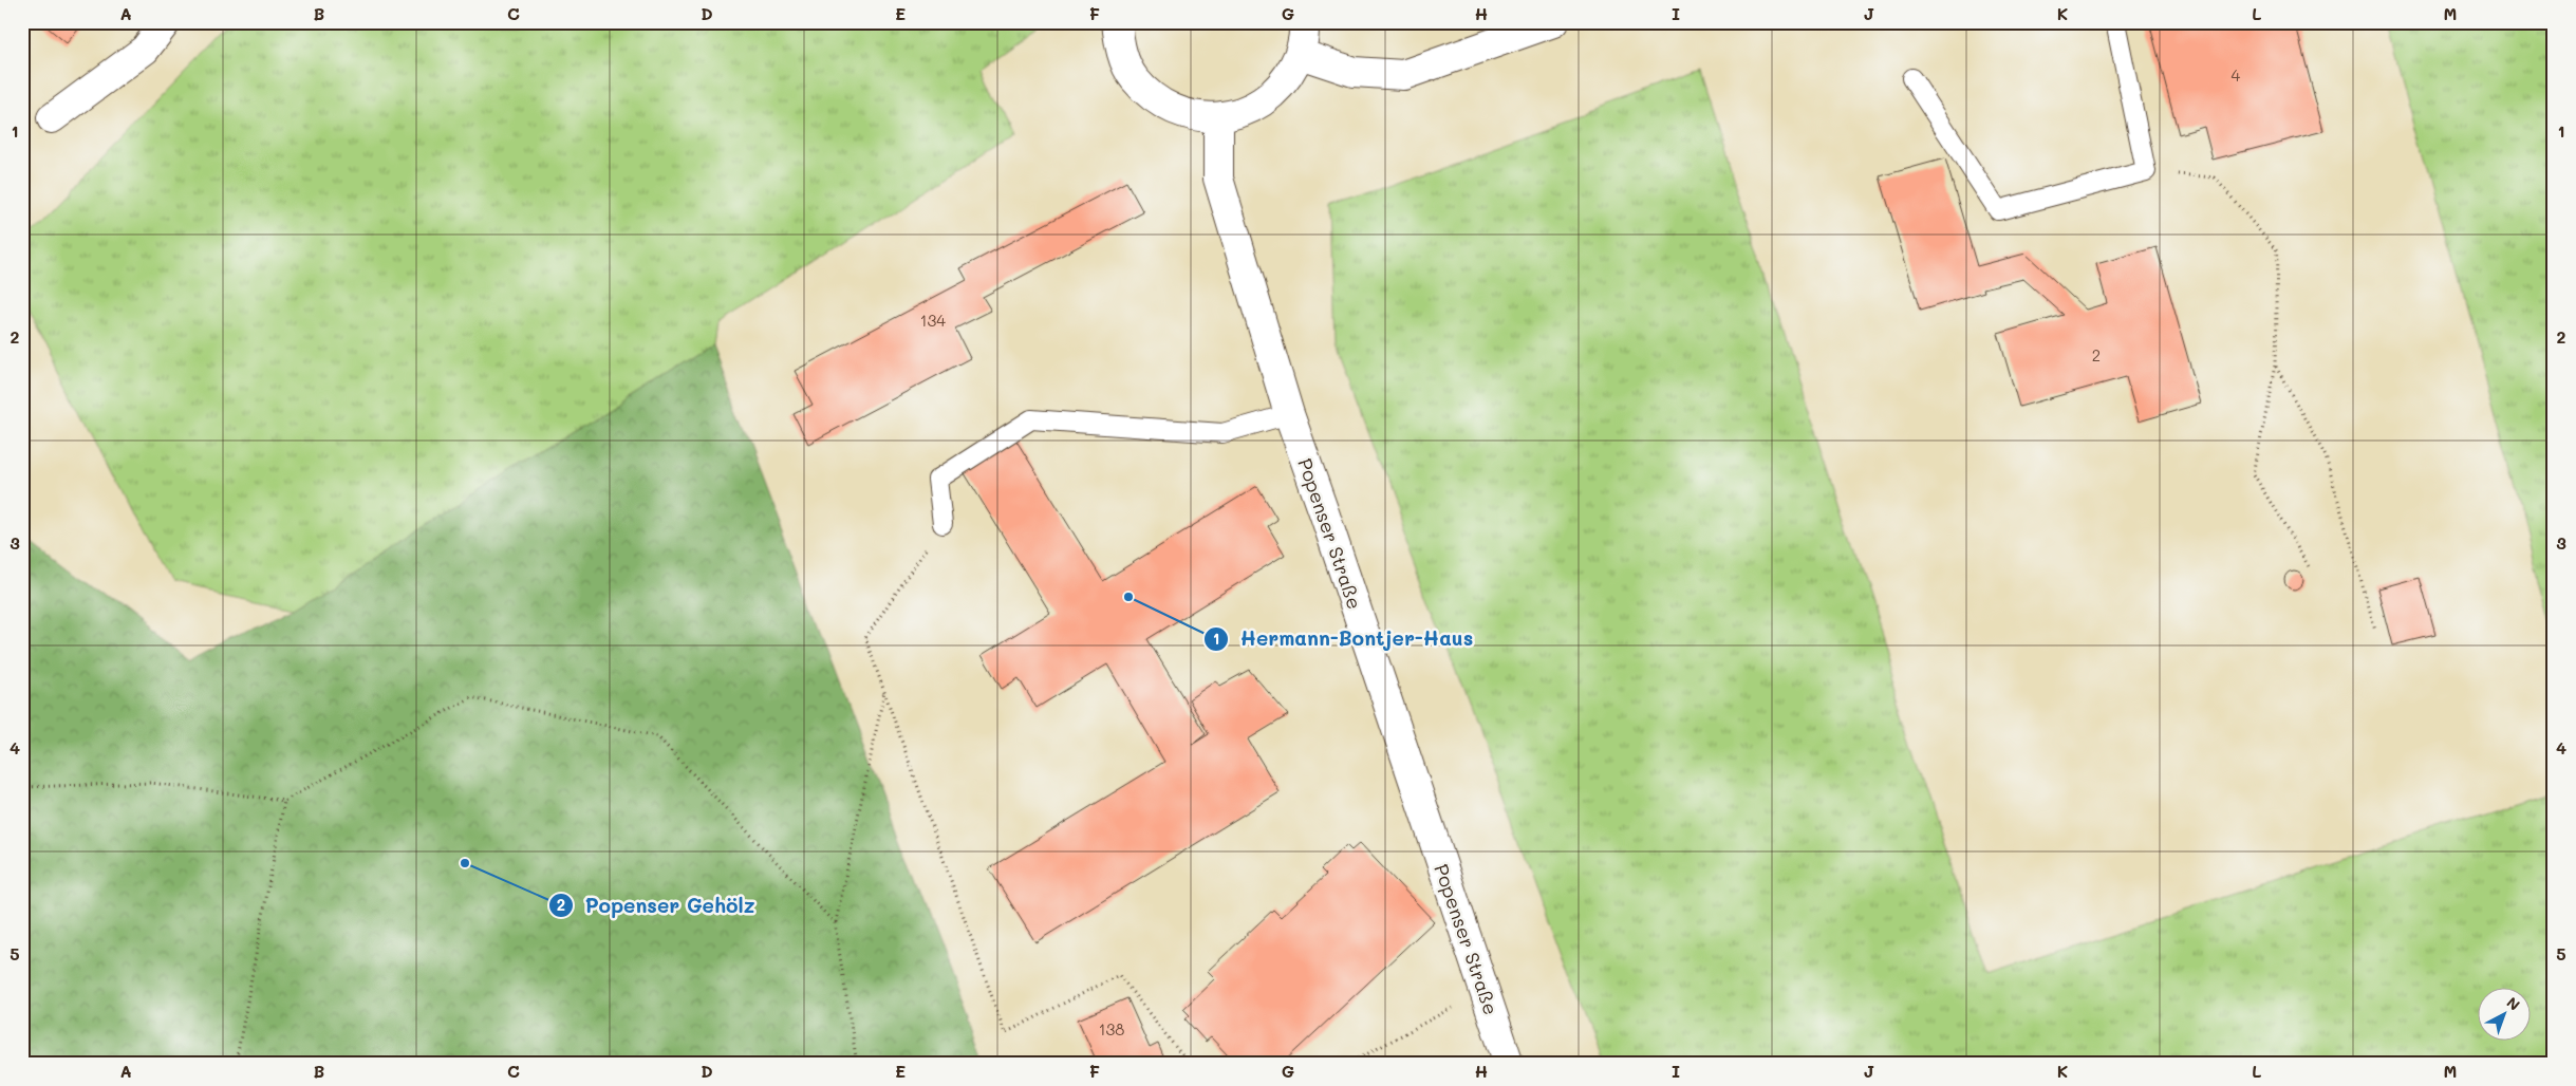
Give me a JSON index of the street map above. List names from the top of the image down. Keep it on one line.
{"streets":{"street":["Popenser Straße"]},"places":["Hermann-Bontjer-Haus","Popenser Gehölz"],"house_numbers":["4","134","2","138"],"north":"top right","grid":{"columns":["A","B","C","D","E","F","G","H","I","J","K","L","M"],"rows":["1","2","3","4","5"]}}
